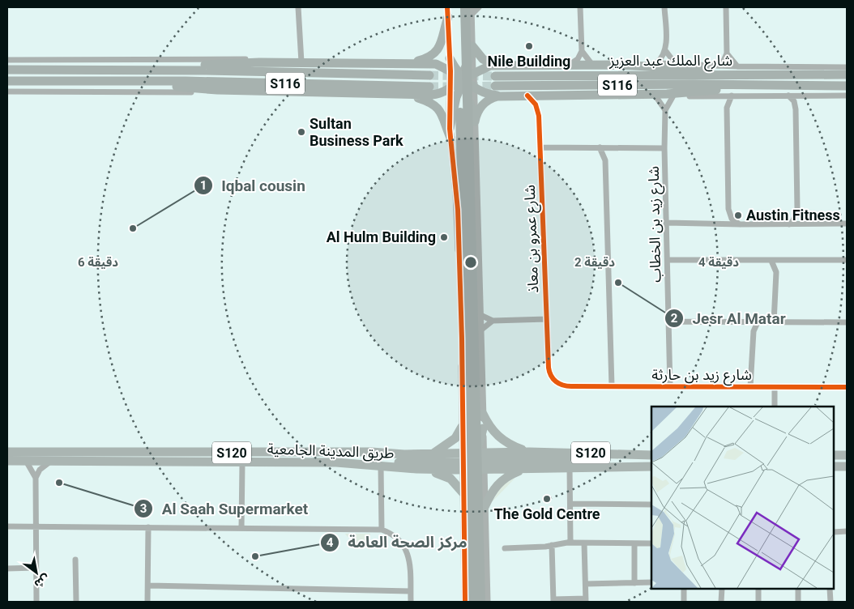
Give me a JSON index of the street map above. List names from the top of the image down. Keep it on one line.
{"streets":{"highway":["شارع الملك عبد العزيز","S116"],"main road":["طريق المدينة الجامعية","S120"],"street":["شارع زيد بن الخطاب","شارع عمرو بن معاذ","شارع زيد بن حارثة"]},"crossings":[["شارع زيد بن الخطاب","شارع زيد بن حارثة"],["شارع عمرو بن معاذ","شارع زيد بن حارثة"]],"places":["Nile Building","Sultan Business Park","Austin Fitness","Iqbal cousin","Al Hulm Building","Jesr Al Matar","Al Saah Supermarket","The Gold Centre","مركز الصحة العامة"],"north":"bottom right","rings":["2 دقيقة","4 دقيقة","6 دقيقة"]}
